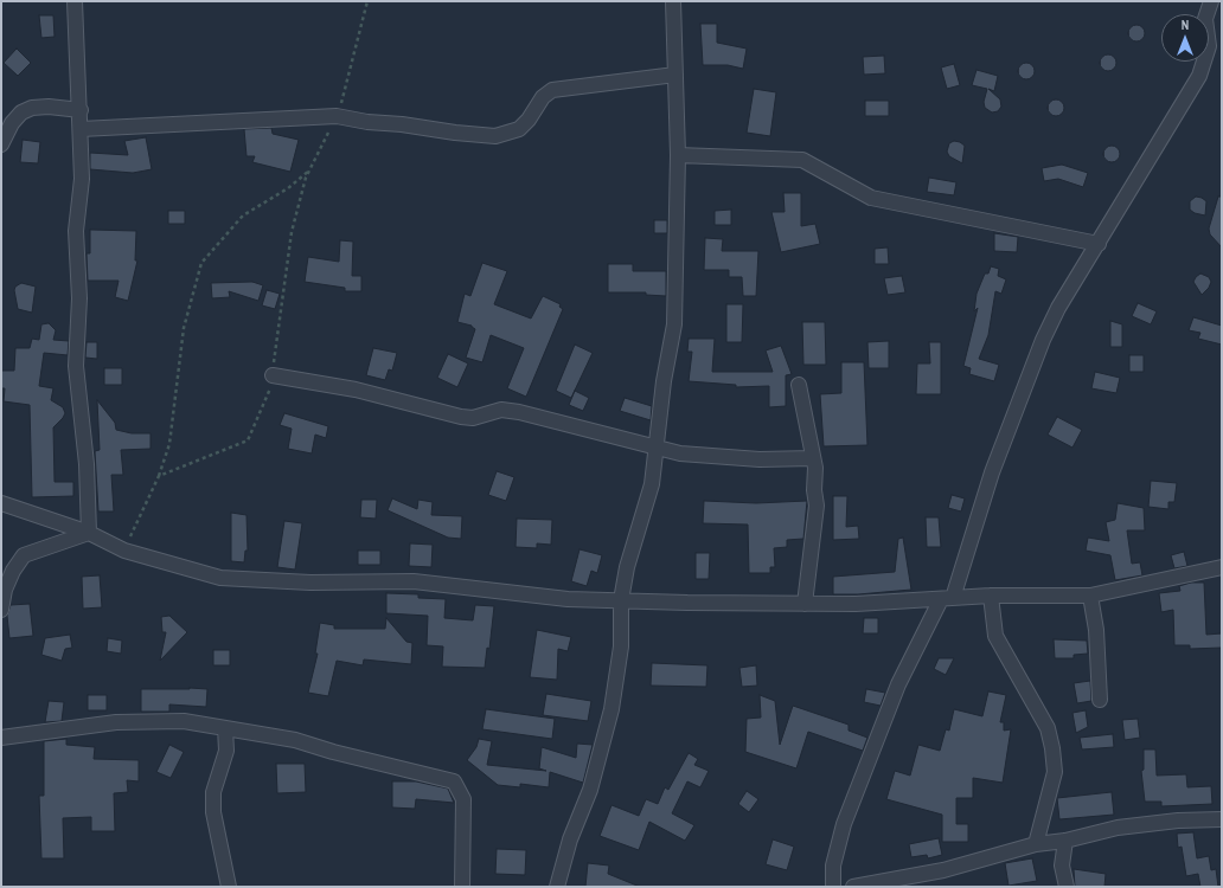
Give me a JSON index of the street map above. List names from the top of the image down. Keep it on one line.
{"north":"top"}
